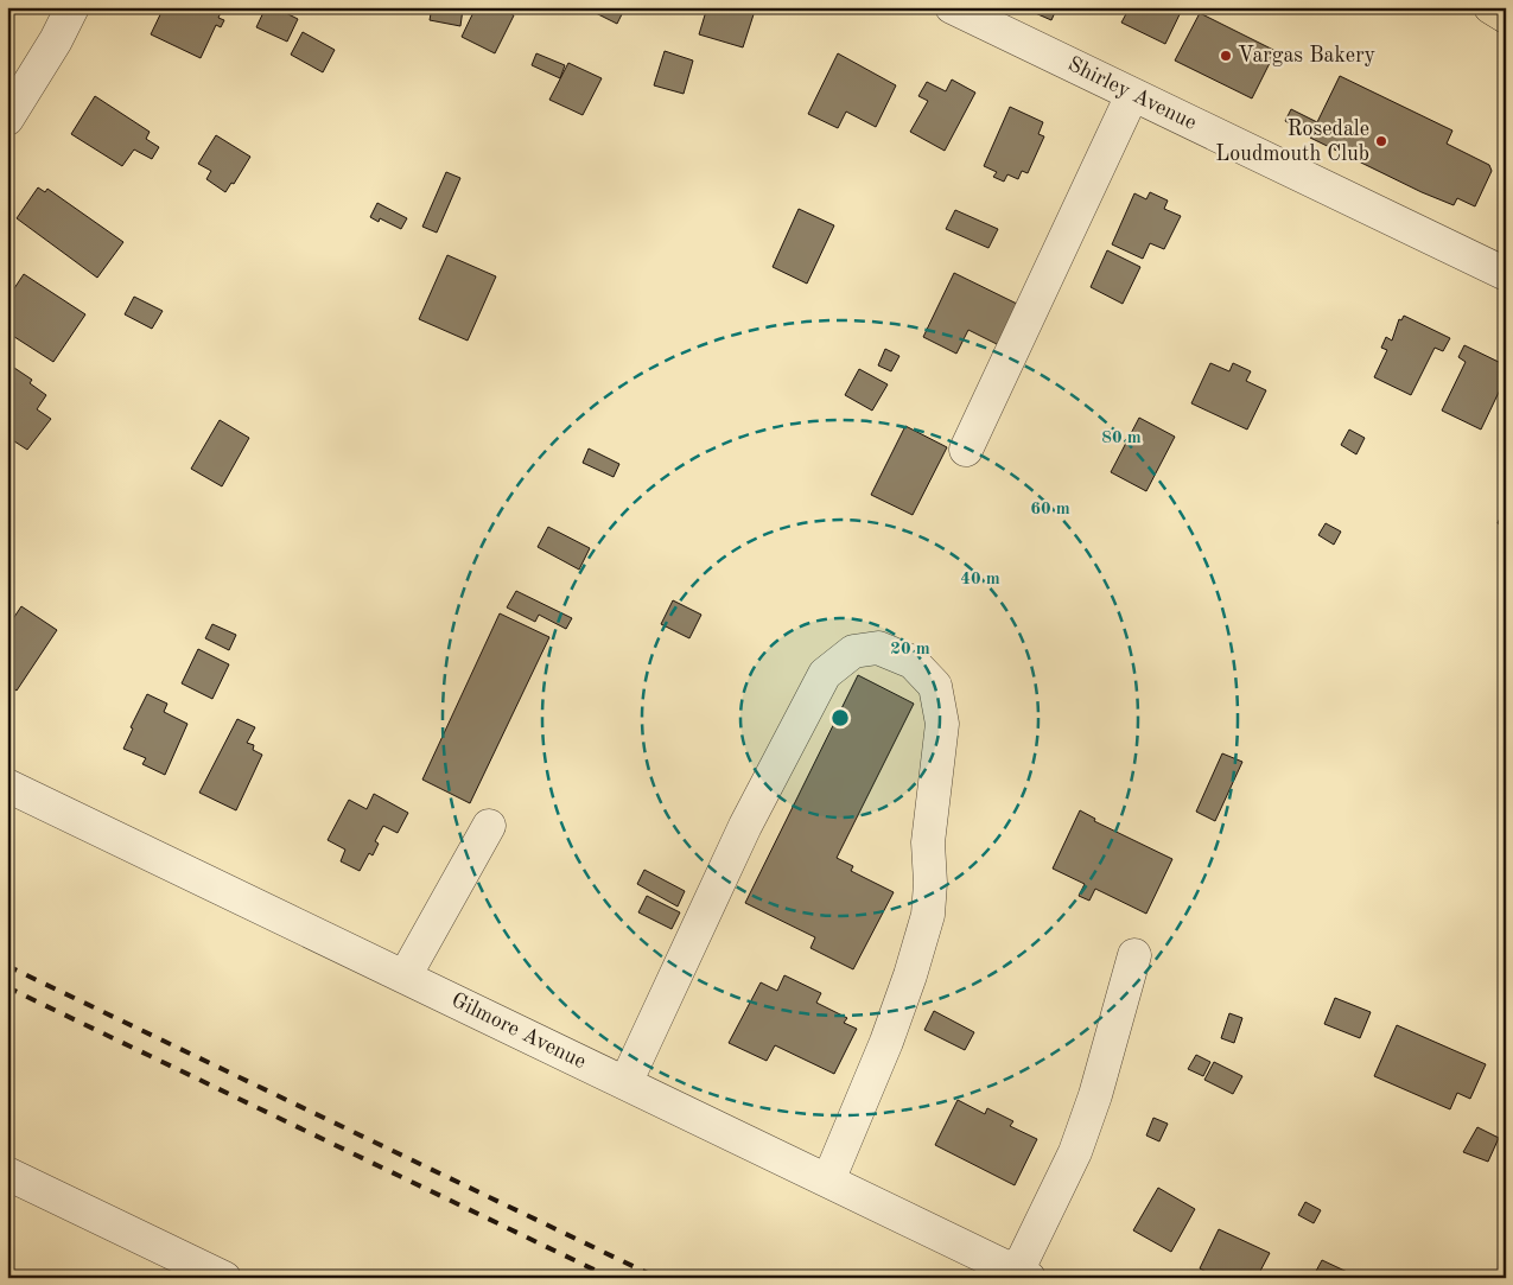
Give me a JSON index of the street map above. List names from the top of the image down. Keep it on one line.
{"streets":{"street":["Shirley Avenue","Gilmore Avenue"]},"places":["Vargas Bakery","Rosedale Loudmouth Club"],"rings":["80 m","60 m","40 m","20 m"]}
